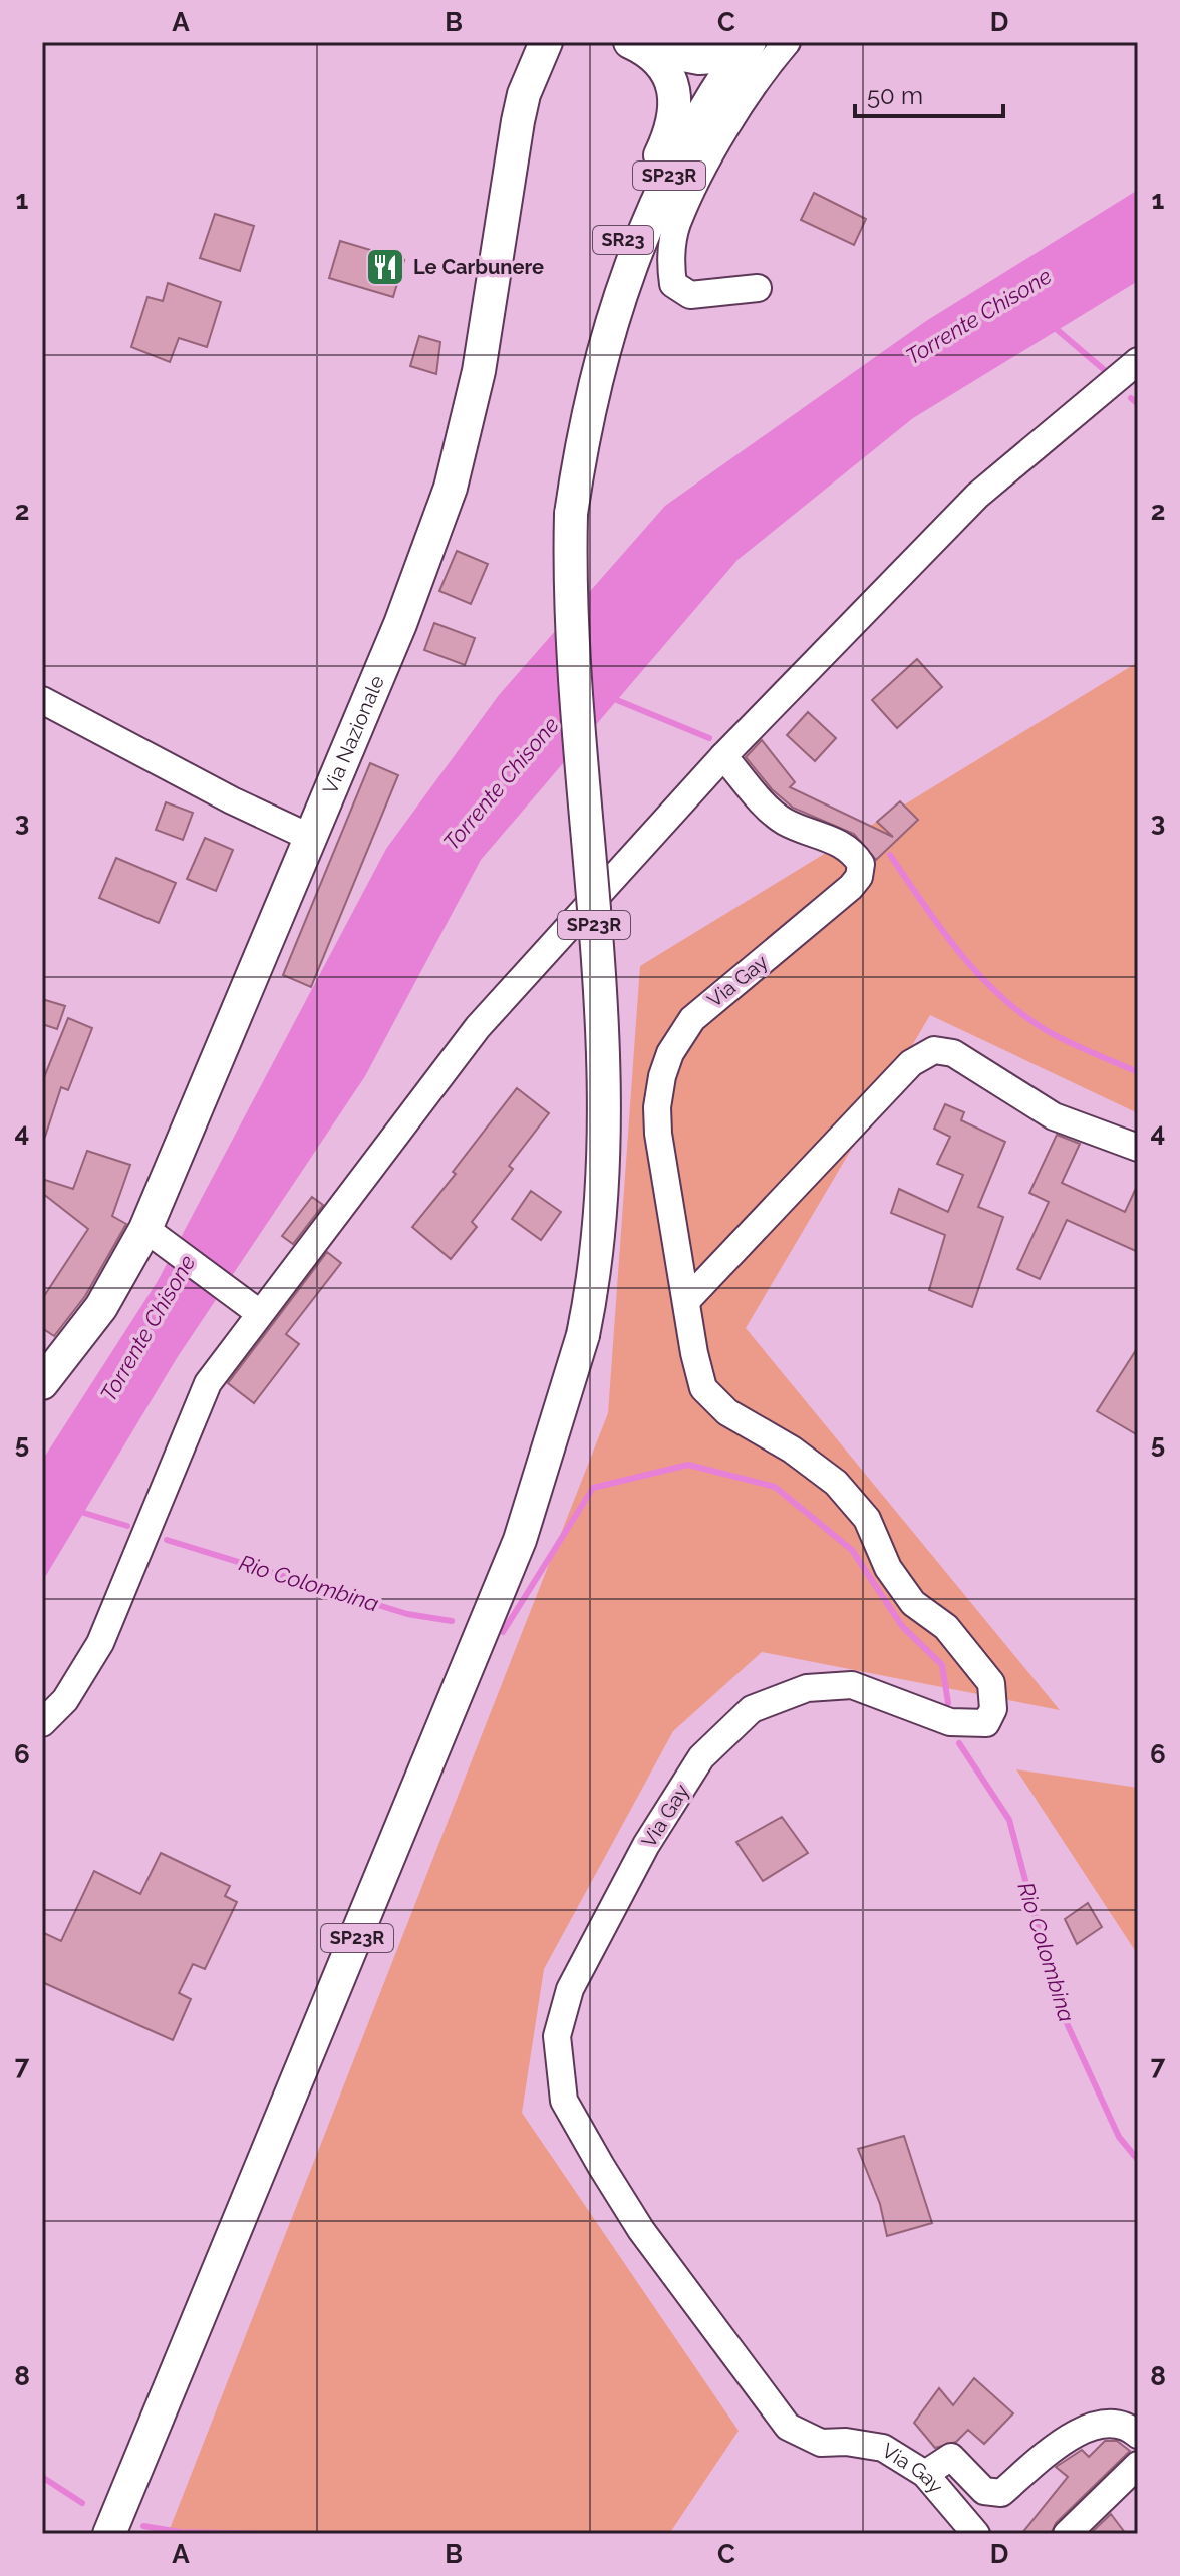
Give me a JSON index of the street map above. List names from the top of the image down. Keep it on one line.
{"streets":{"main road":["SP23R","SR23","Via Nazionale"],"street":["Via Gay"]},"crossings":[["SP23R","SR23"]],"water":["Torrente Chisone","Rio Colombina"],"places":{"restaurant":["Le Carbunere"]},"scale_bar":"50 m","grid":{"columns":["A","B","C","D"],"rows":["1","2","3","4","5","6","7","8"]}}
